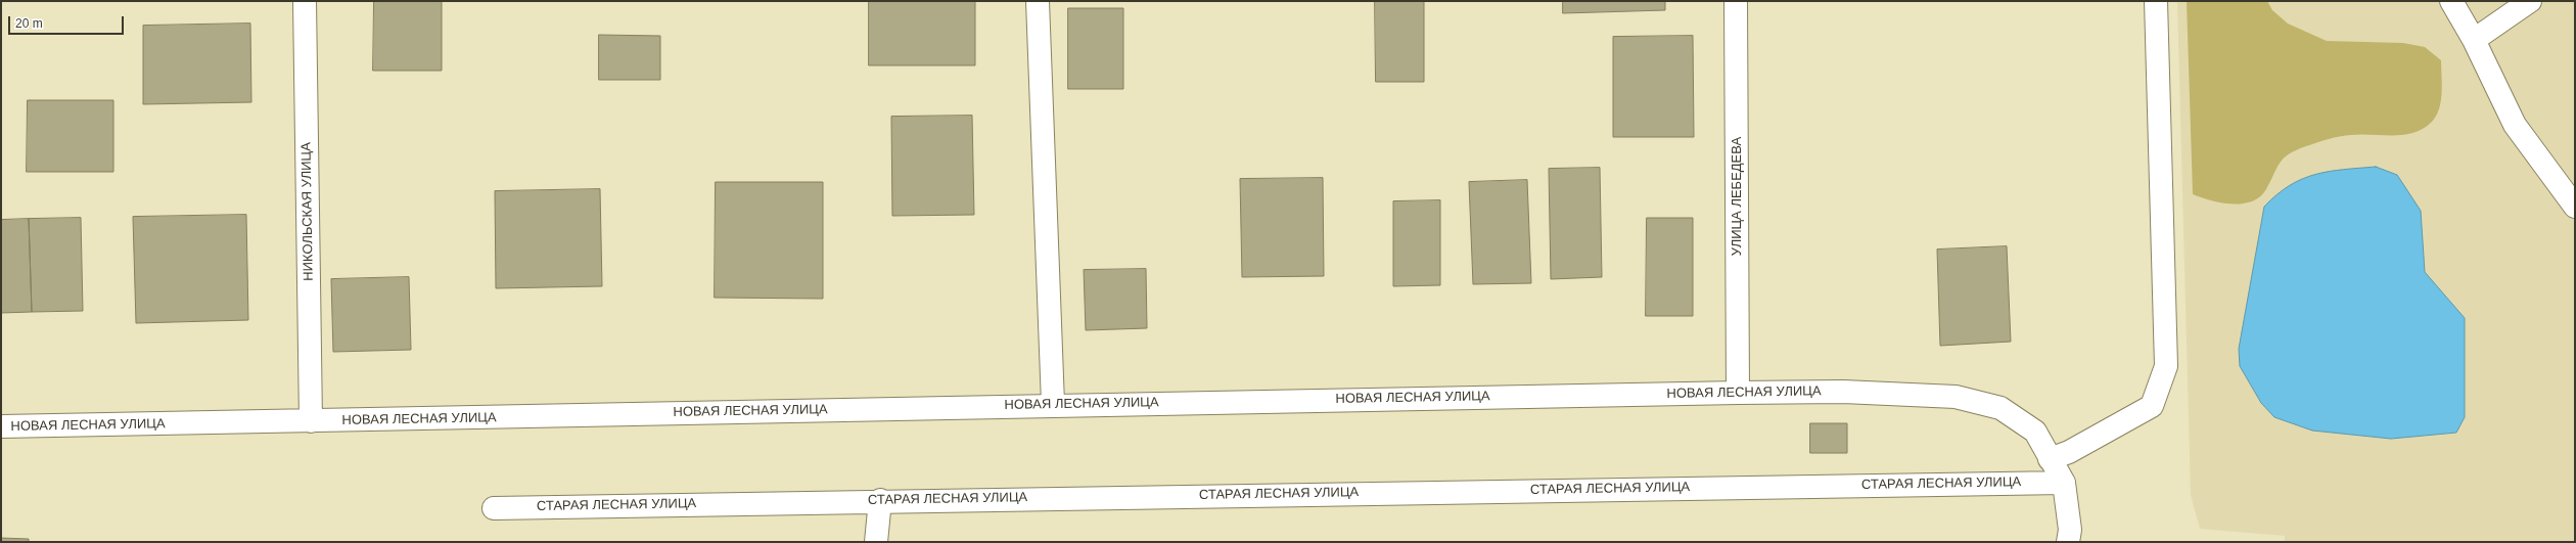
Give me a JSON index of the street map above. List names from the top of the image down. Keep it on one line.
{"streets":{"street":["УЛИЦА ЛЕБЕДЕВА","НИКОЛЬСКАЯ УЛИЦА","НОВАЯ ЛЕСНАЯ УЛИЦА","СТАРАЯ ЛЕСНАЯ УЛИЦА"]},"crossings":[["УЛИЦА ЛЕБЕДЕВА","НОВАЯ ЛЕСНАЯ УЛИЦА"],["НИКОЛЬСКАЯ УЛИЦА","НОВАЯ ЛЕСНАЯ УЛИЦА"],["НОВАЯ ЛЕСНАЯ УЛИЦА","СТАРАЯ ЛЕСНАЯ УЛИЦА"]],"scale_bar":"20 m"}
